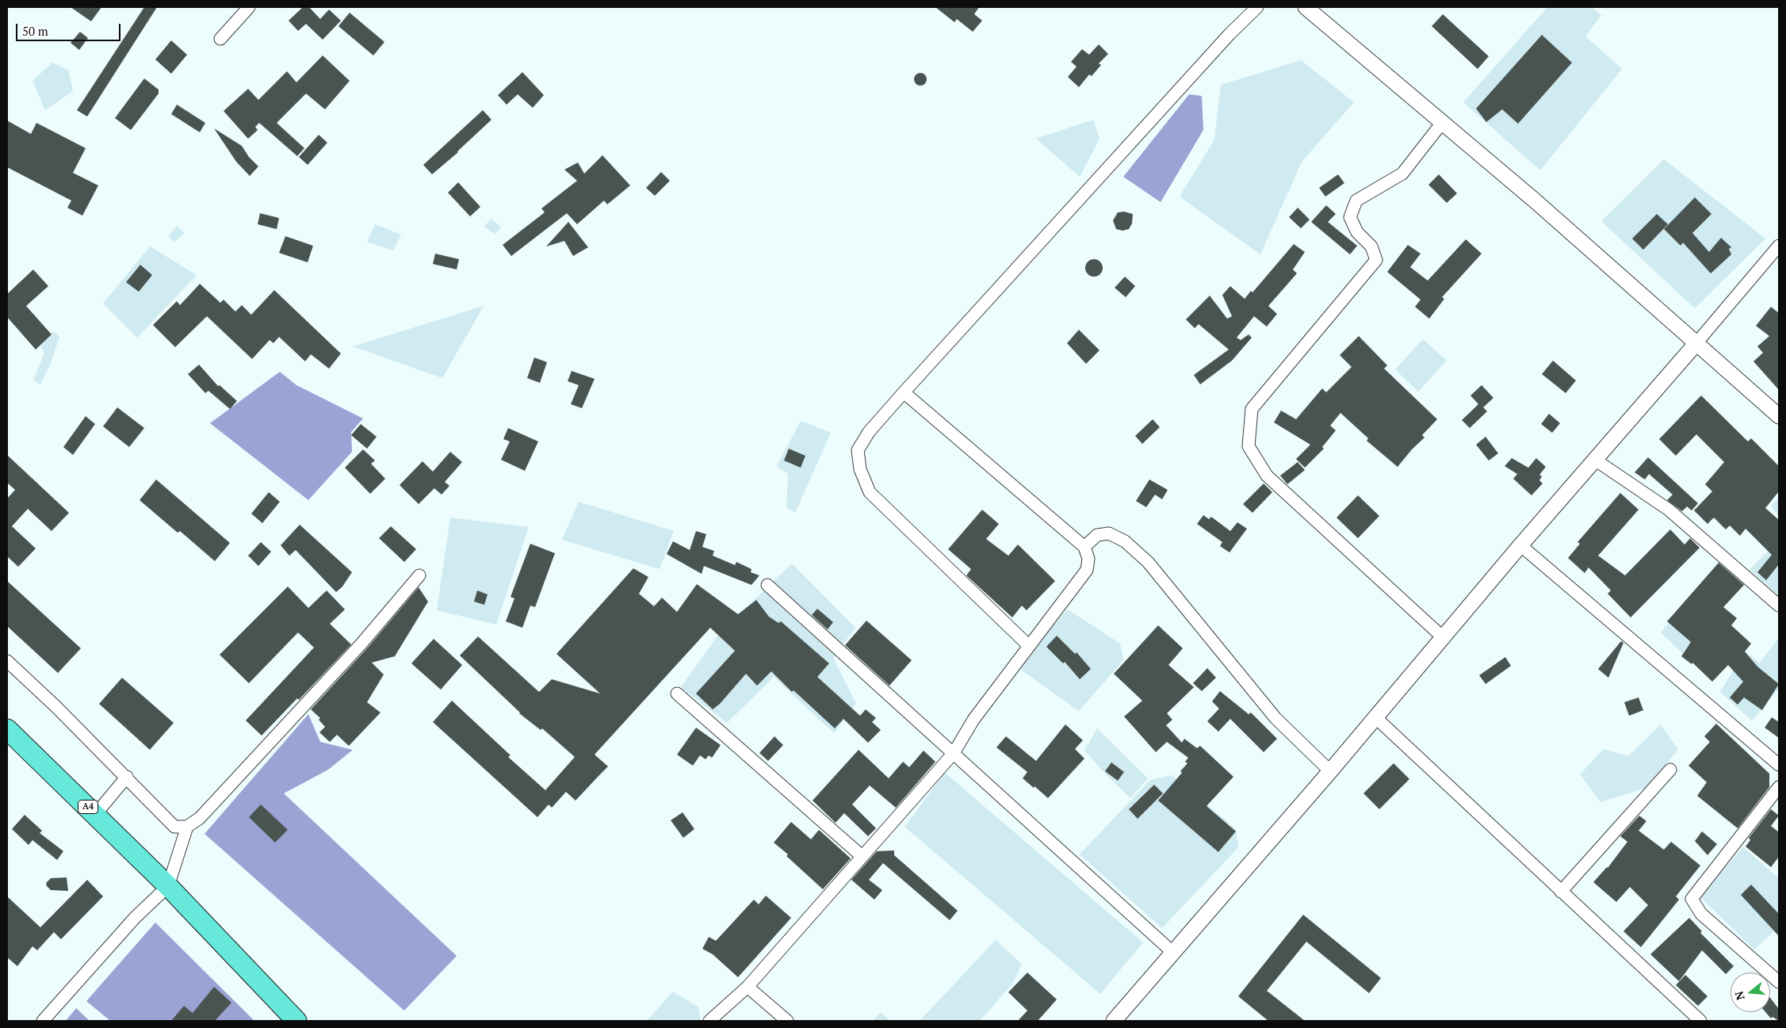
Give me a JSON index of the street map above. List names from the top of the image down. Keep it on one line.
{"streets":{"highway":["A4"]},"scale_bar":"50 m","north":"left"}
